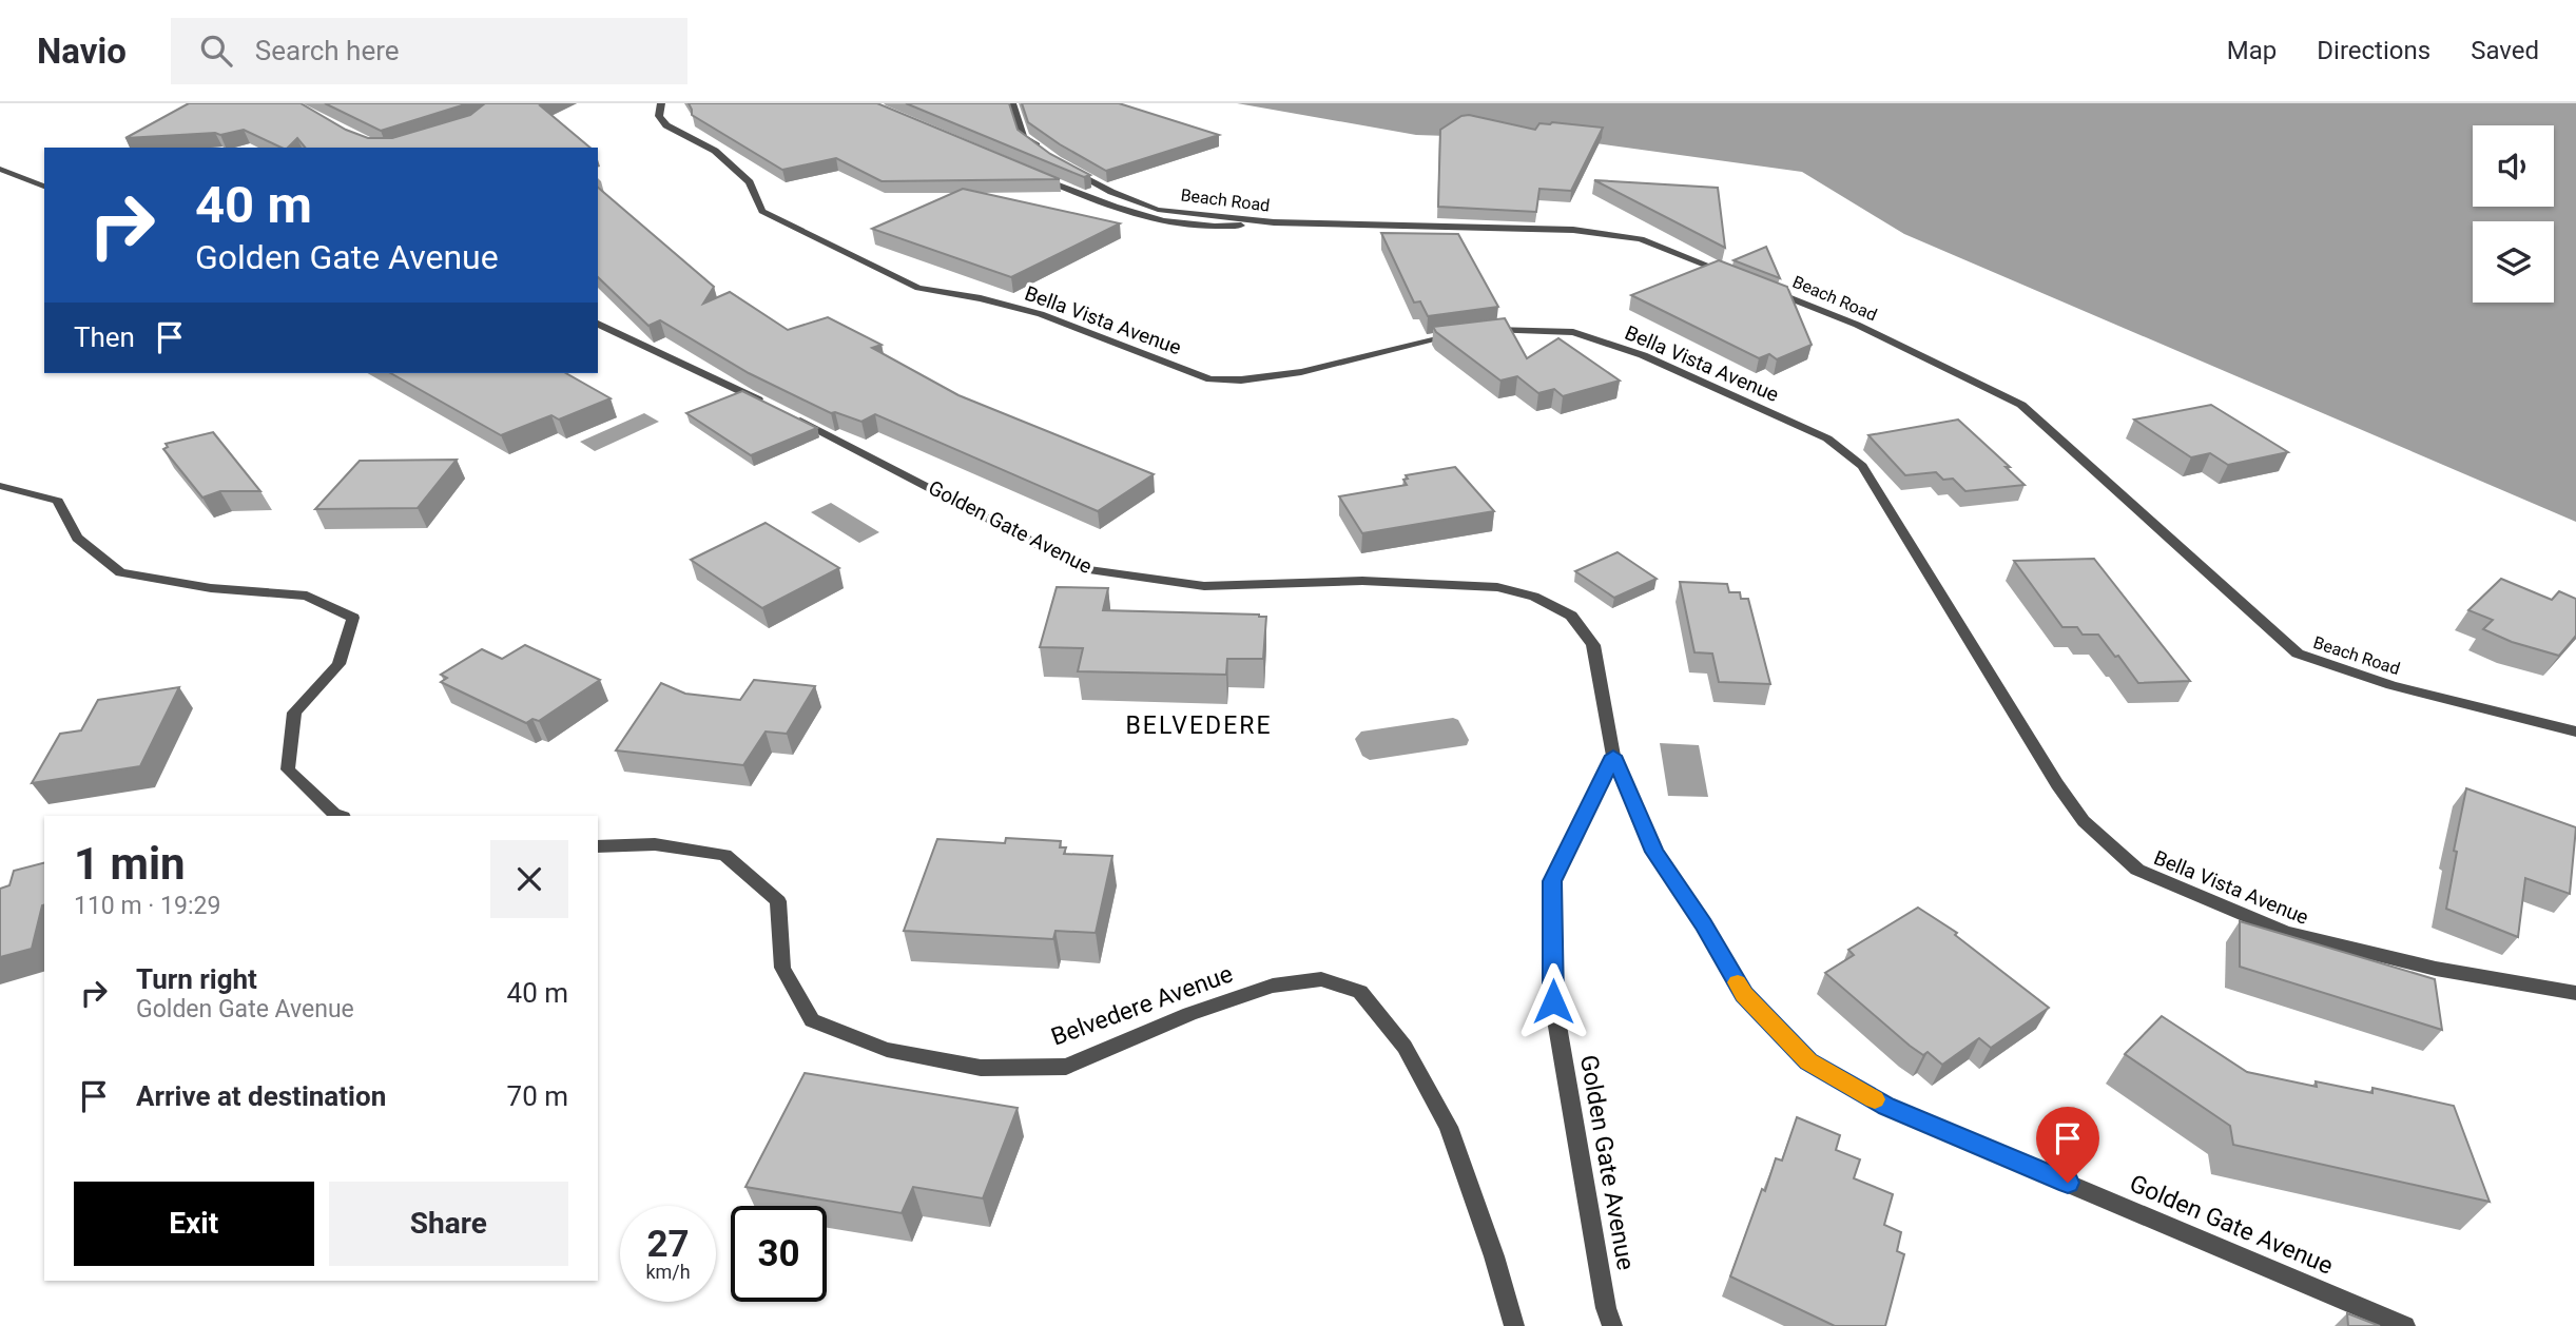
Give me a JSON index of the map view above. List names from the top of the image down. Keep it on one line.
{"streets":{"street":["Beach Road","Bella Vista Avenue","Golden Gate Avenue","Belvedere Avenue"]},"districts":["BELVEDERE"],"page":{"header":"Navio","search":"Search here","nav":["Map","Directions","Saved"],"turn":["40 m","Golden Gate Avenue"],"then":"Then","heading":["1 min","110 m · 19:29"],"list":[{"name":"Turn right","note":"Golden Gate Avenue","value":"40 m"},{"name":"Arrive at destination","value":"70 m"}],"buttons":["Exit","Share"],"speed":"27 km/h","limit":"30"}}
